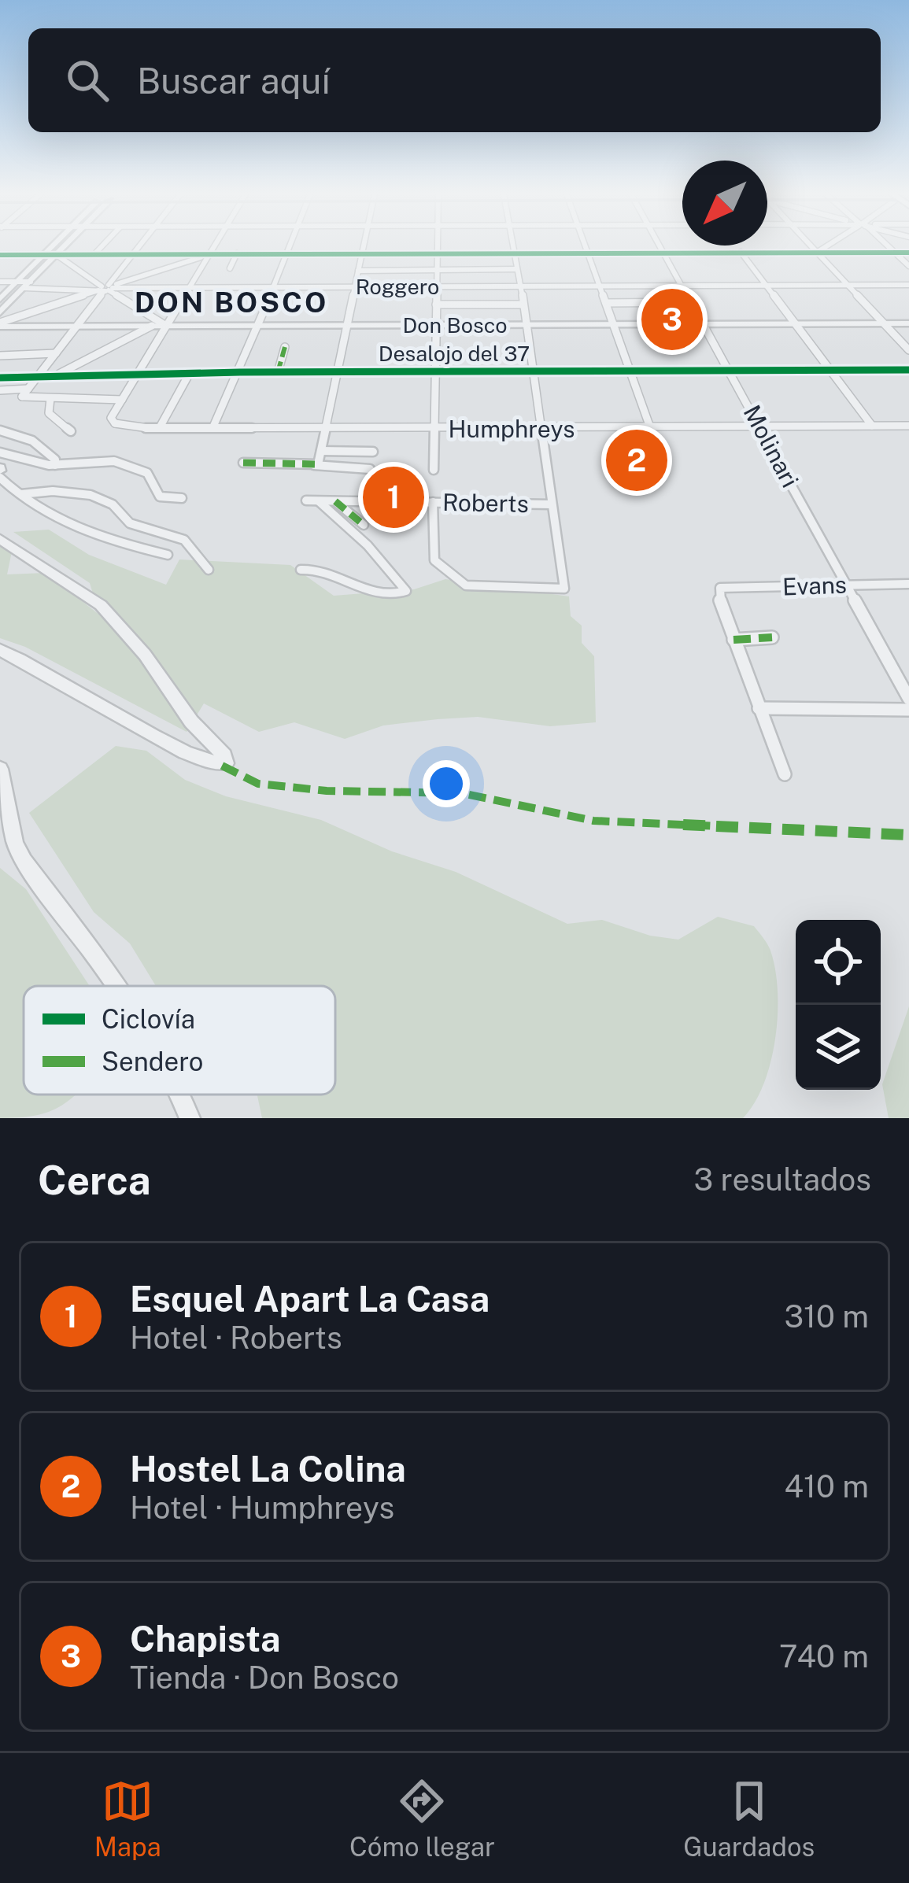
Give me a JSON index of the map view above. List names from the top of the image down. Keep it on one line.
{"streets":{"street":["Roggero","Don Bosco","Desalojo del 37","Humphreys","Molinari","Roberts","Evans"]},"crossings":[["Roggero","Molinari"],["Don Bosco","Molinari"],["Desalojo del 37","Molinari"],["Humphreys","Molinari"],["Molinari","Evans"]],"districts":["DON BOSCO"],"legend":["Ciclovía","Sendero"],"north":"bottom left","page":{"search":"Buscar aquí","pins":["3","2","1"],"heading":["Cerca","3 resultados"],"list":[{"mark":"1","name":"Esquel Apart La Casa","note":"Hotel · Roberts","value":"310 m"},{"mark":"2","name":"Hostel La Colina","note":"Hotel · Humphreys","value":"410 m"},{"mark":"3","name":"Chapista","note":"Tienda · Don Bosco","value":"740 m"}],"nav":["Mapa","Cómo llegar","Guardados"]}}
